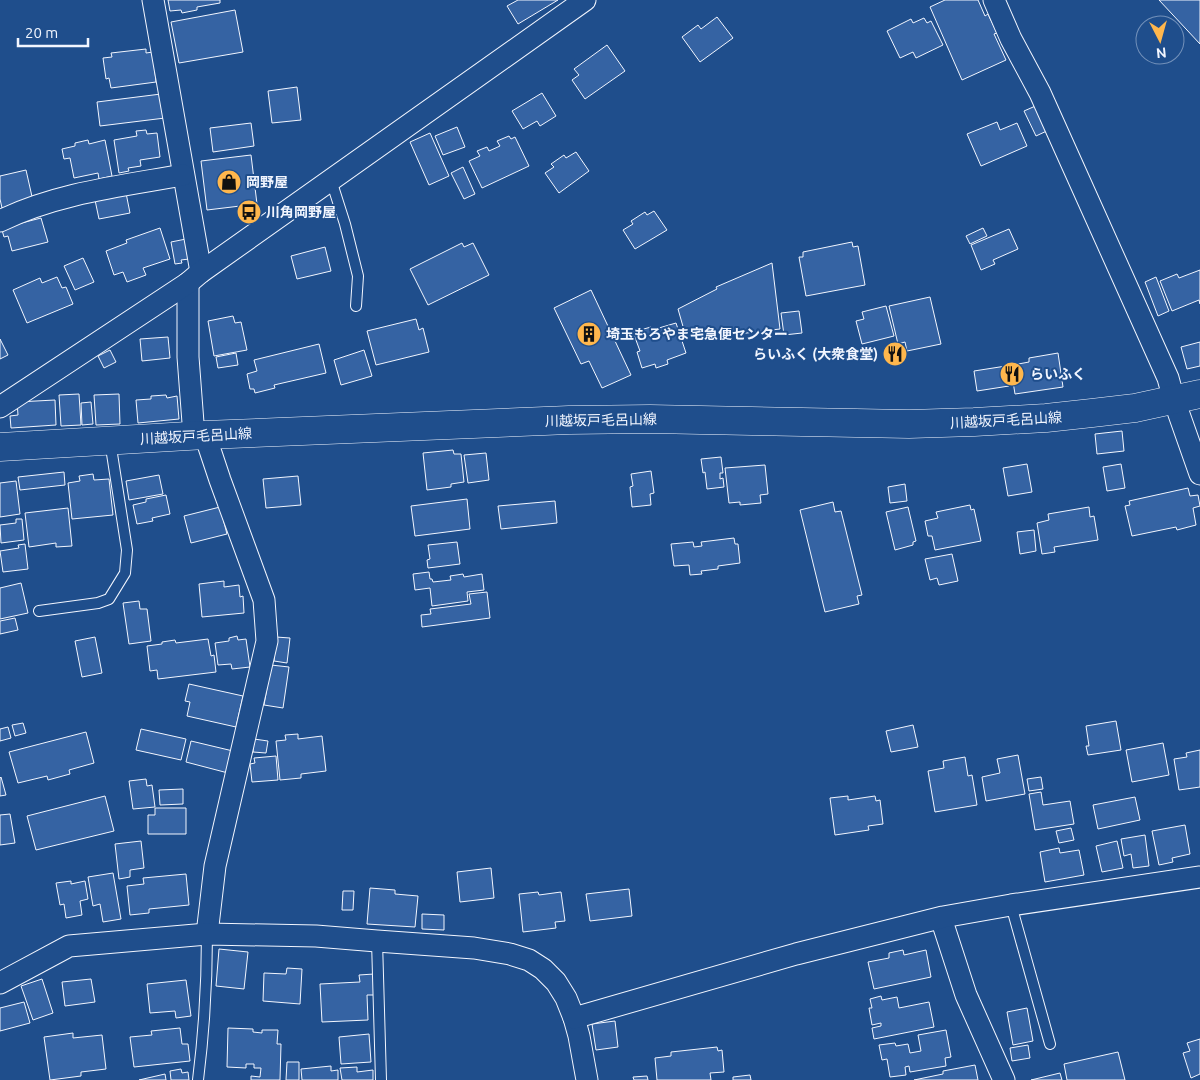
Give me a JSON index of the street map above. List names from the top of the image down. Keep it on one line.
{"streets":{"main road":["川越坂戸毛呂山線"]},"places":{"shop":["岡野屋"],"bus stop":["川角岡野屋"],"building":["埼玉もろやま宅急便センター"],"restaurant":["らいふく (大衆食堂)","らいふく"]},"scale_bar":"20 m","north":"bottom"}
